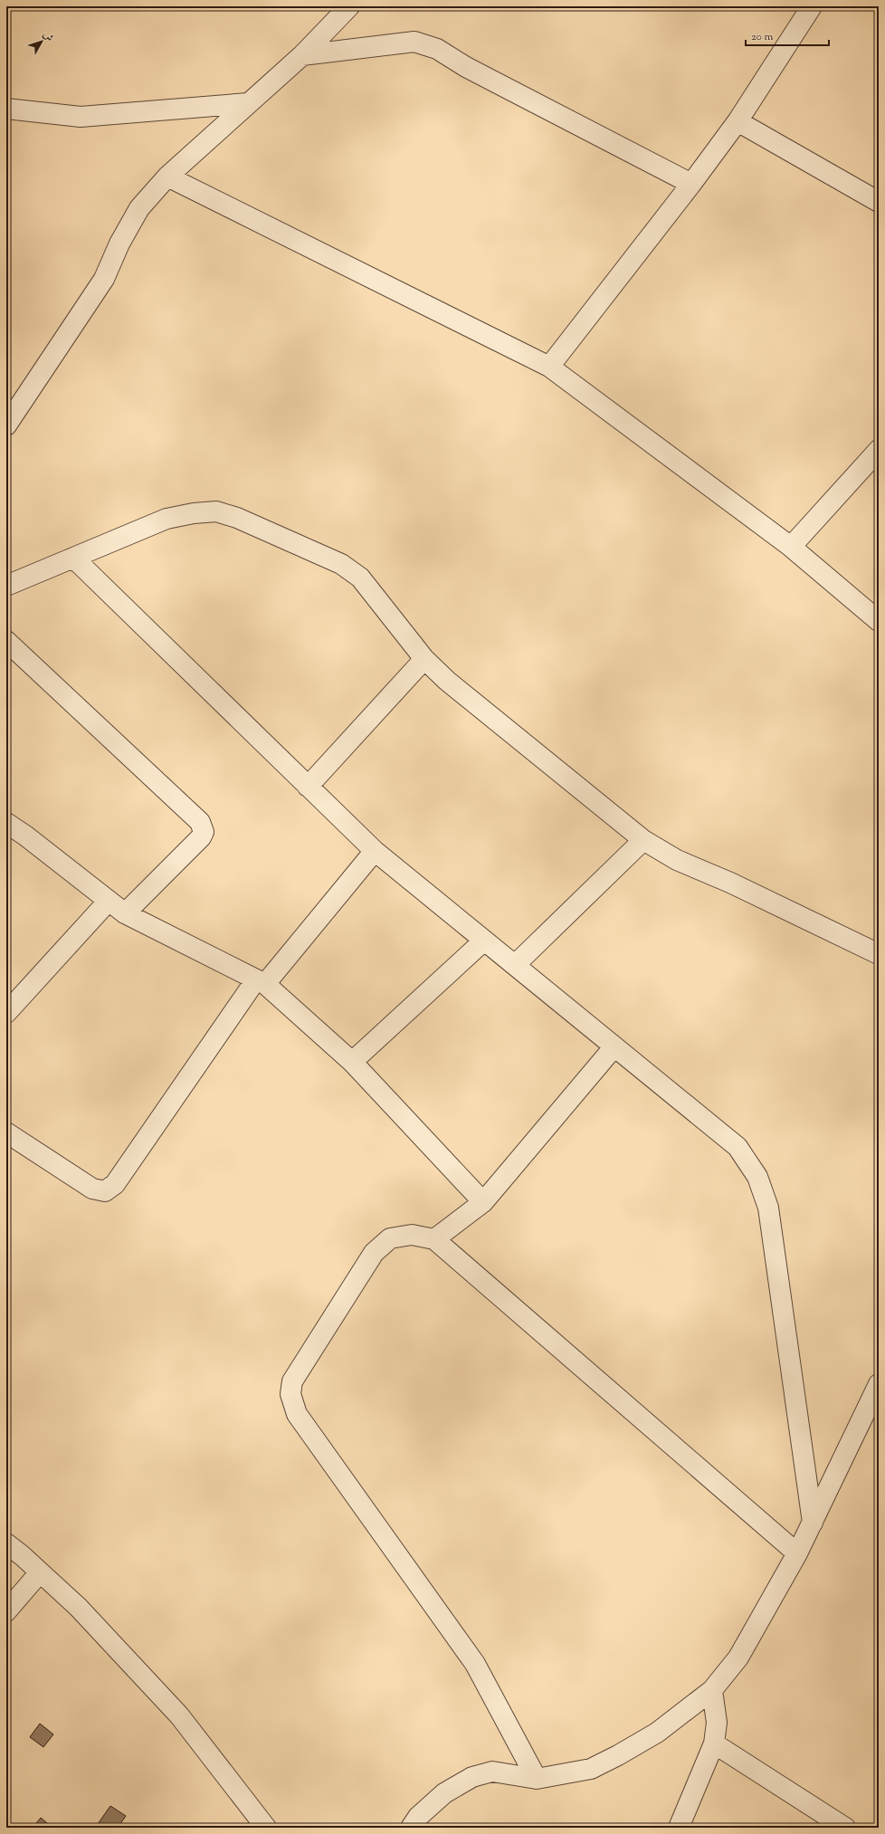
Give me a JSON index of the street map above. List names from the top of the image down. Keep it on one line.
{"scale_bar":"20 m","north":"top right"}
